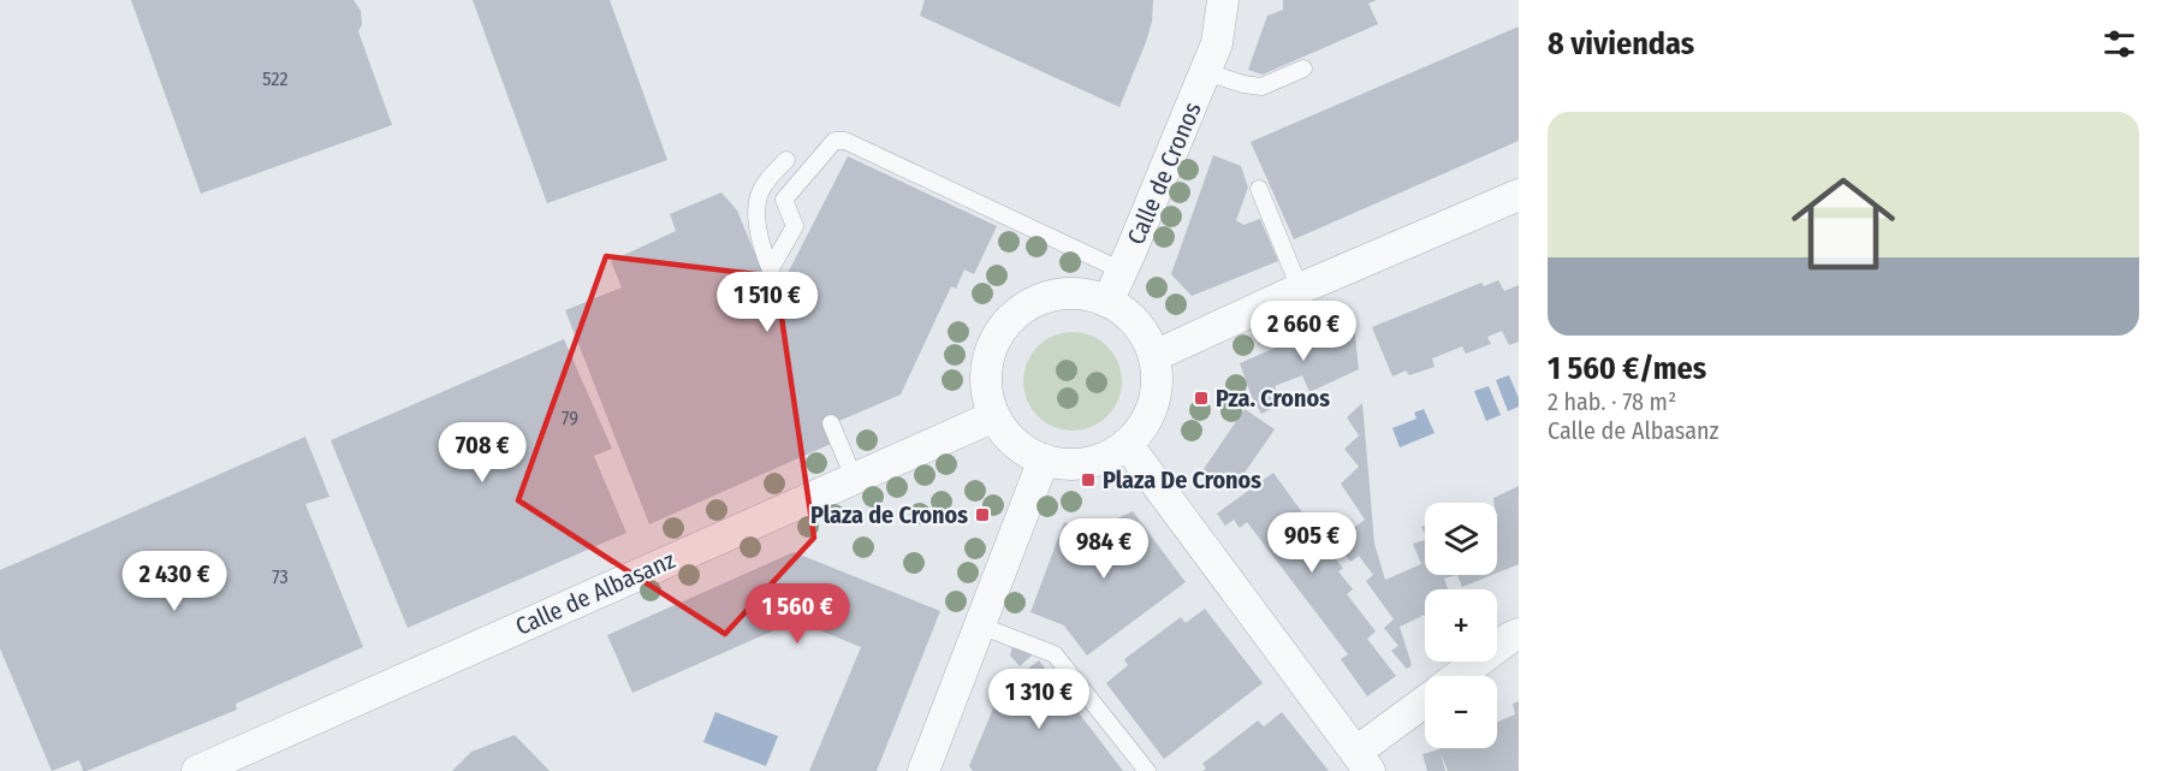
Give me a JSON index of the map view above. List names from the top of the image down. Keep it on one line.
{"streets":{"street":["Calle de Cronos","Calle de Albasanz"]},"crossings":[["Calle de Cronos","Calle de Albasanz"]],"places":{"transit":["Pza. Cronos","Plaza De Cronos","Plaza de Cronos"]},"house_numbers":["522","79","73"],"page":{"heading":"8 viviendas","list":[{"name":"1 560 €/mes","note":"2 hab. · 78 m² · Calle de Albasanz"}],"price":["1 510 €","2 660 €","708 €","905 €","984 €","2 430 €","1 560 €","1 310 €"],"map_buttons":["+","−"]}}
